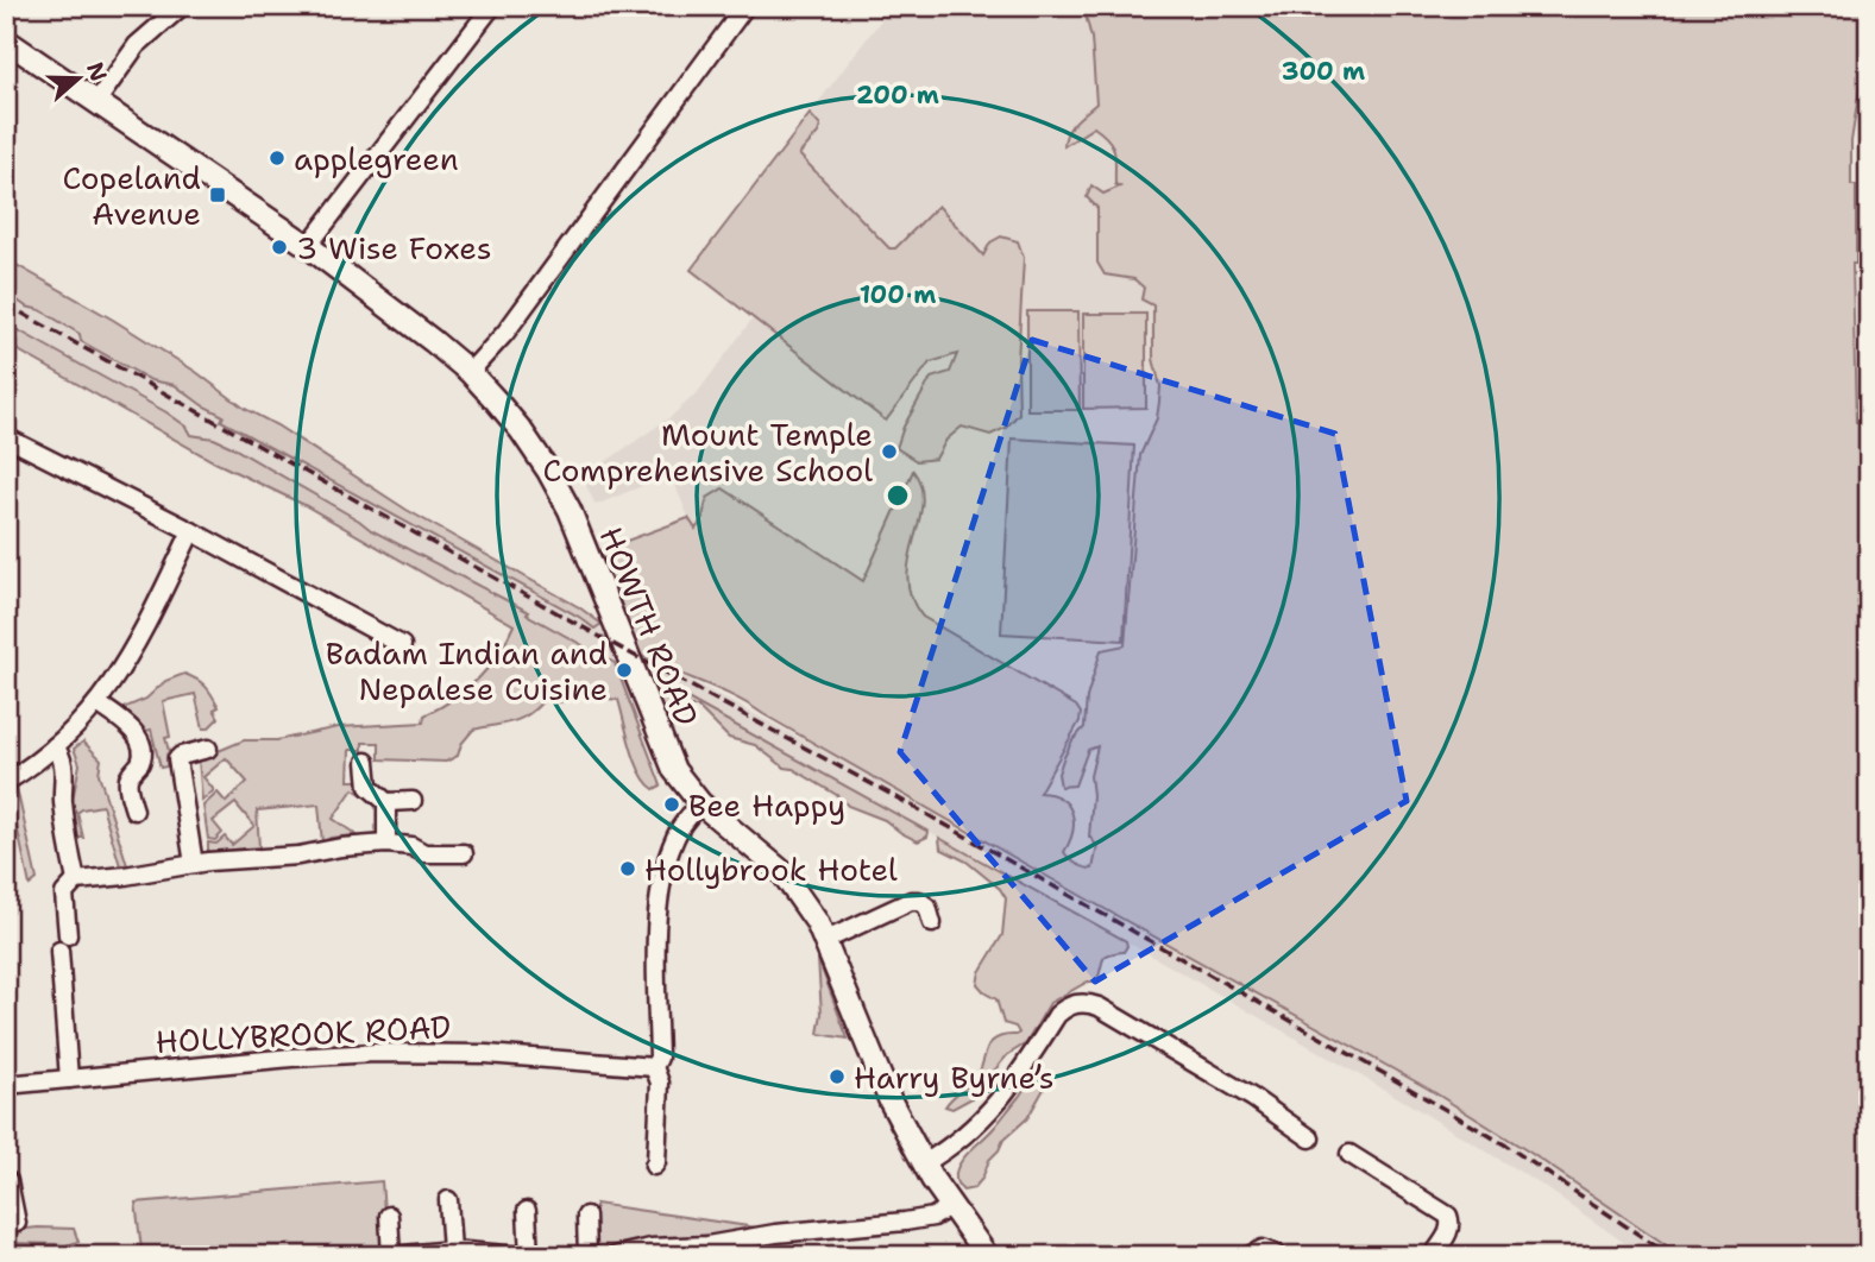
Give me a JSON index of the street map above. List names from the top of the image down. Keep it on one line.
{"streets":{"main road":["HOWTH ROAD"],"street":["HOLLYBROOK ROAD"]},"places":{"other":["applegreen","3 Wise Foxes","Mount Temple Comprehensive School","Badam Indian and Nepalese Cuisine","Bee Happy","Hollybrook Hotel","Harry Byrne’s"],"transit":["Copeland Avenue"]},"north":"right","rings":["300 m","200 m","100 m"]}
